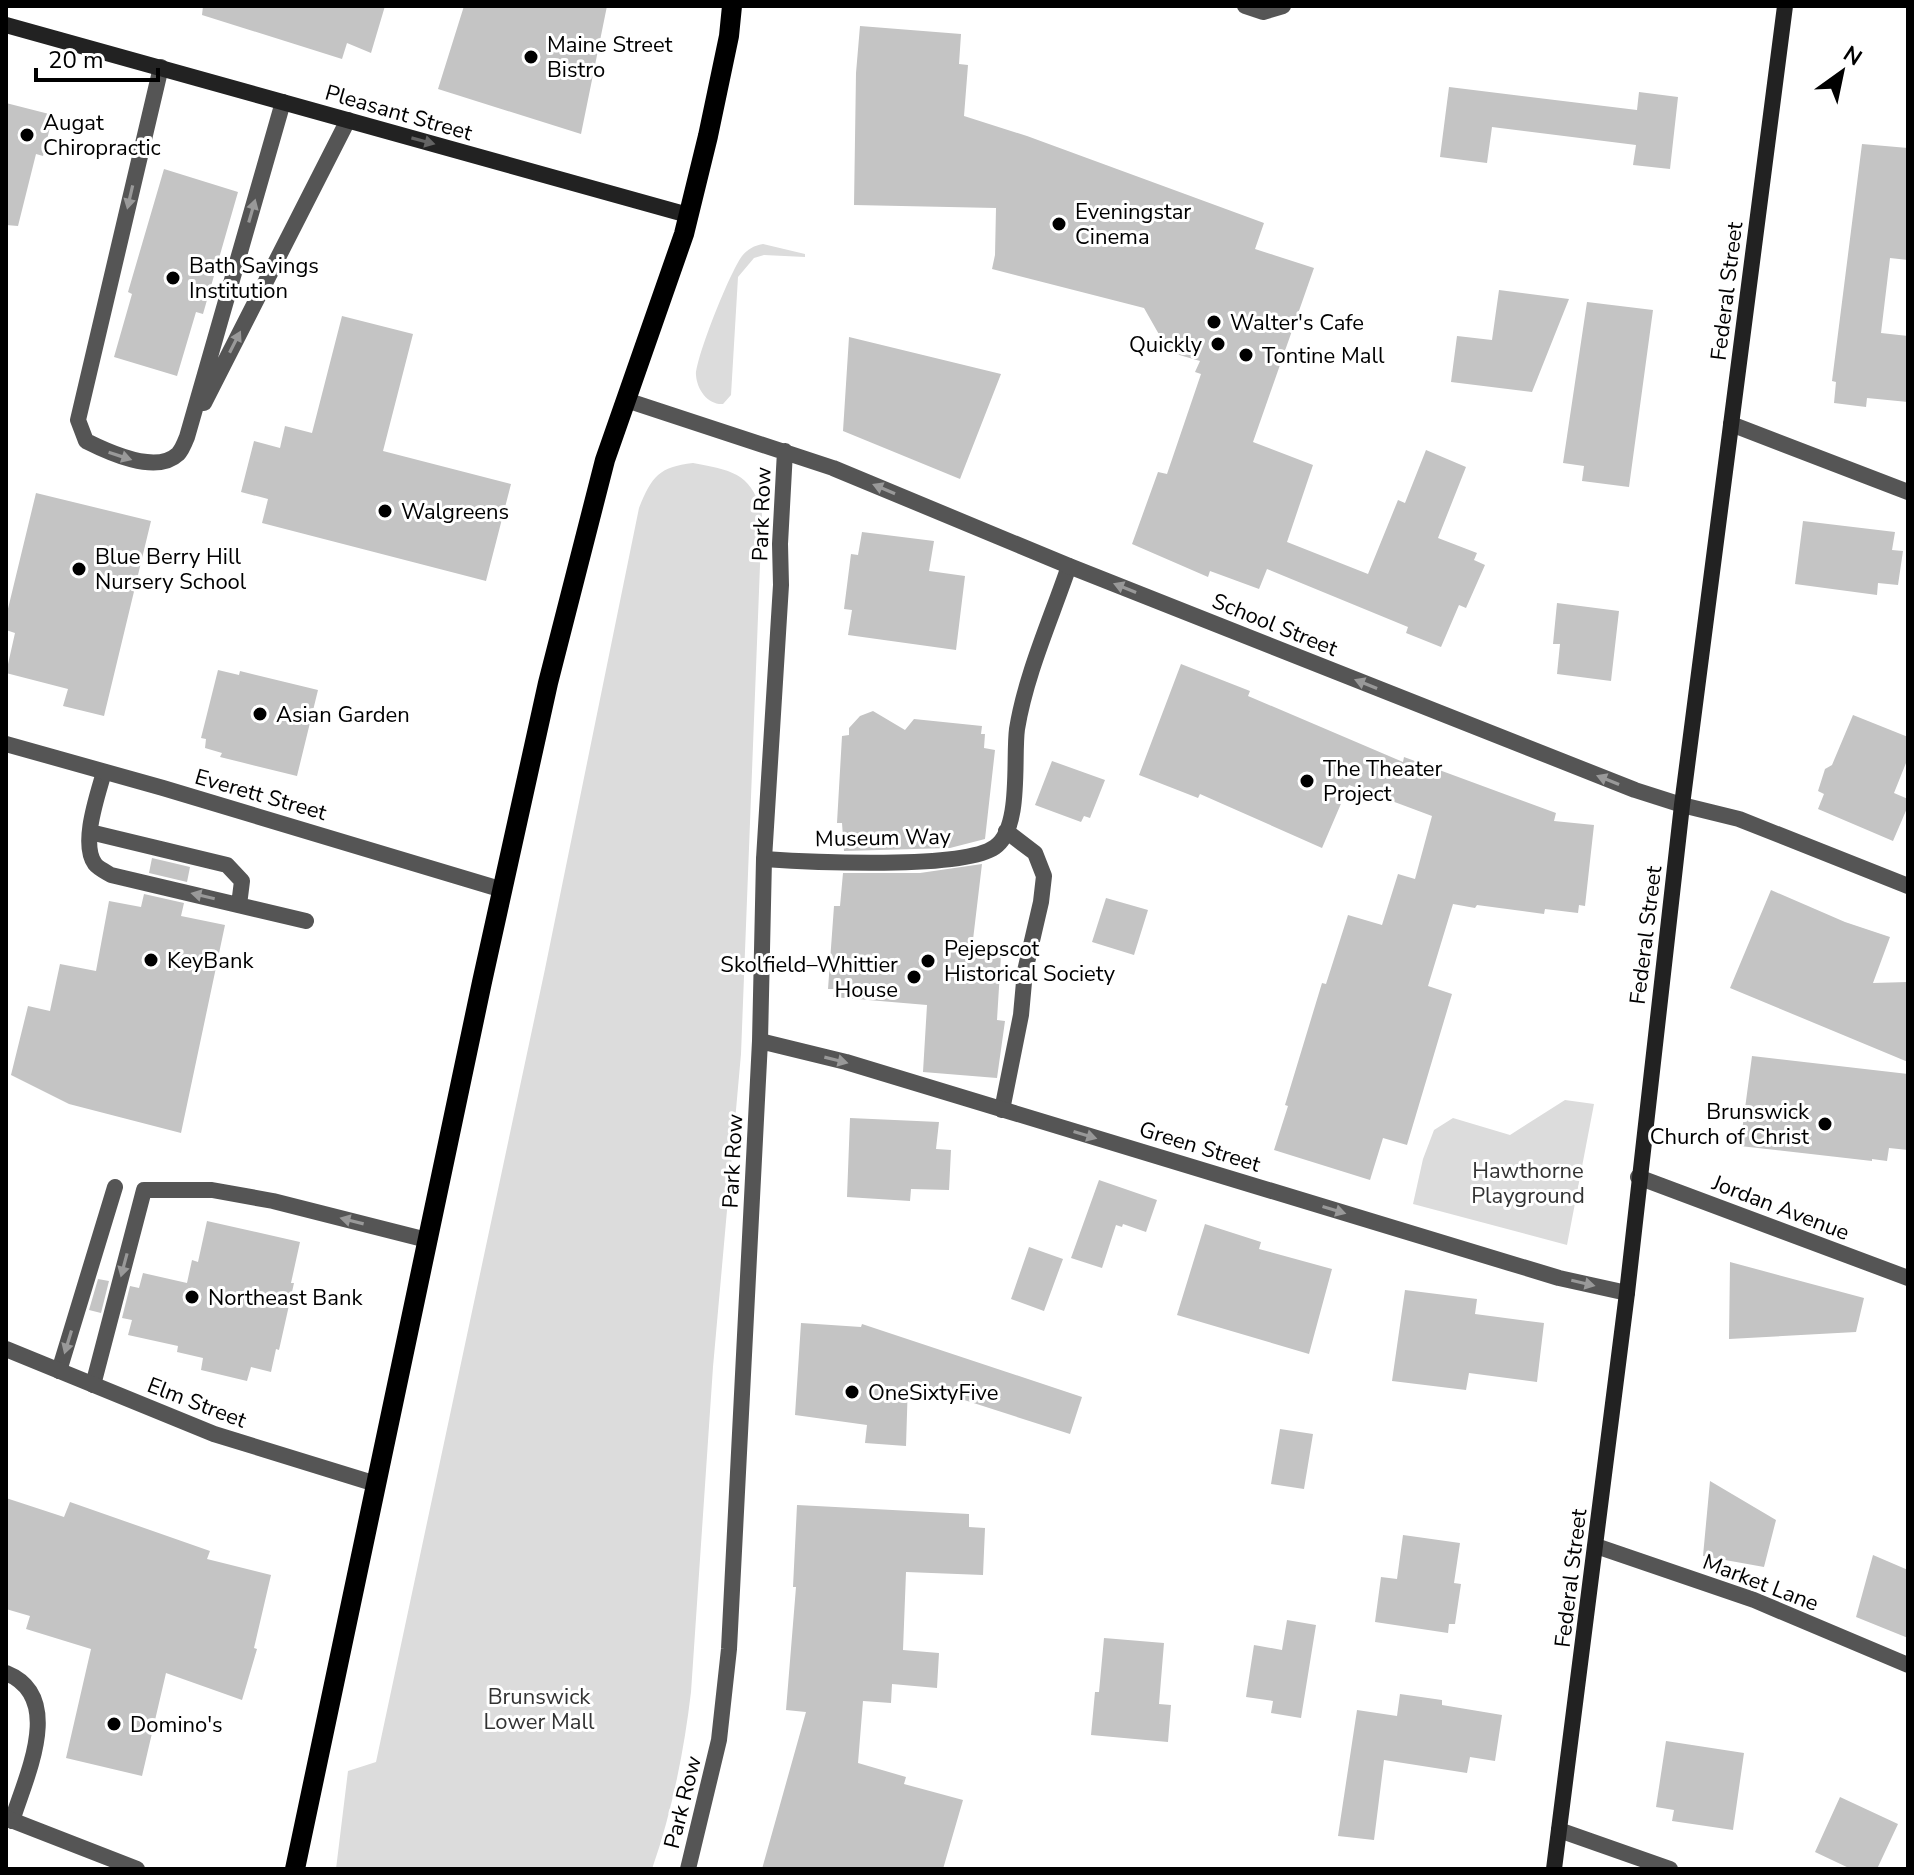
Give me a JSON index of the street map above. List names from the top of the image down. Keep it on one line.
{"streets":{"street":["Pleasant Street","Federal Street","Park Row","School Street","Everett Street","Museum Way","Green Street","Jordan Avenue","Elm Street","Market Lane"]},"crossings":[["Federal Street","School Street"],["Federal Street","Green Street"],["Federal Street","Jordan Avenue"],["Federal Street","Market Lane"],["Park Row","School Street"],["Park Row","Museum Way"],["Park Row","Green Street"]],"one_way":["Pleasant Street","School Street","Green Street"],"parks":["Hawthorne Playground","Brunswick Lower Mall"],"places":["Maine Street Bistro","Augat Chiropractic","Eveningstar Cinema","Bath Savings Institution","Walter's Cafe","Quickly","Tontine Mall","Walgreens","Blue Berry Hill Nursery School","Asian Garden","The Theater Project","KeyBank","Pejepscot Historical Society","Skolfield–Whittier House","Brunswick Church of Christ","Northeast Bank","OneSixtyFive","Domino's"],"scale_bar":"20 m","north":"top right"}
